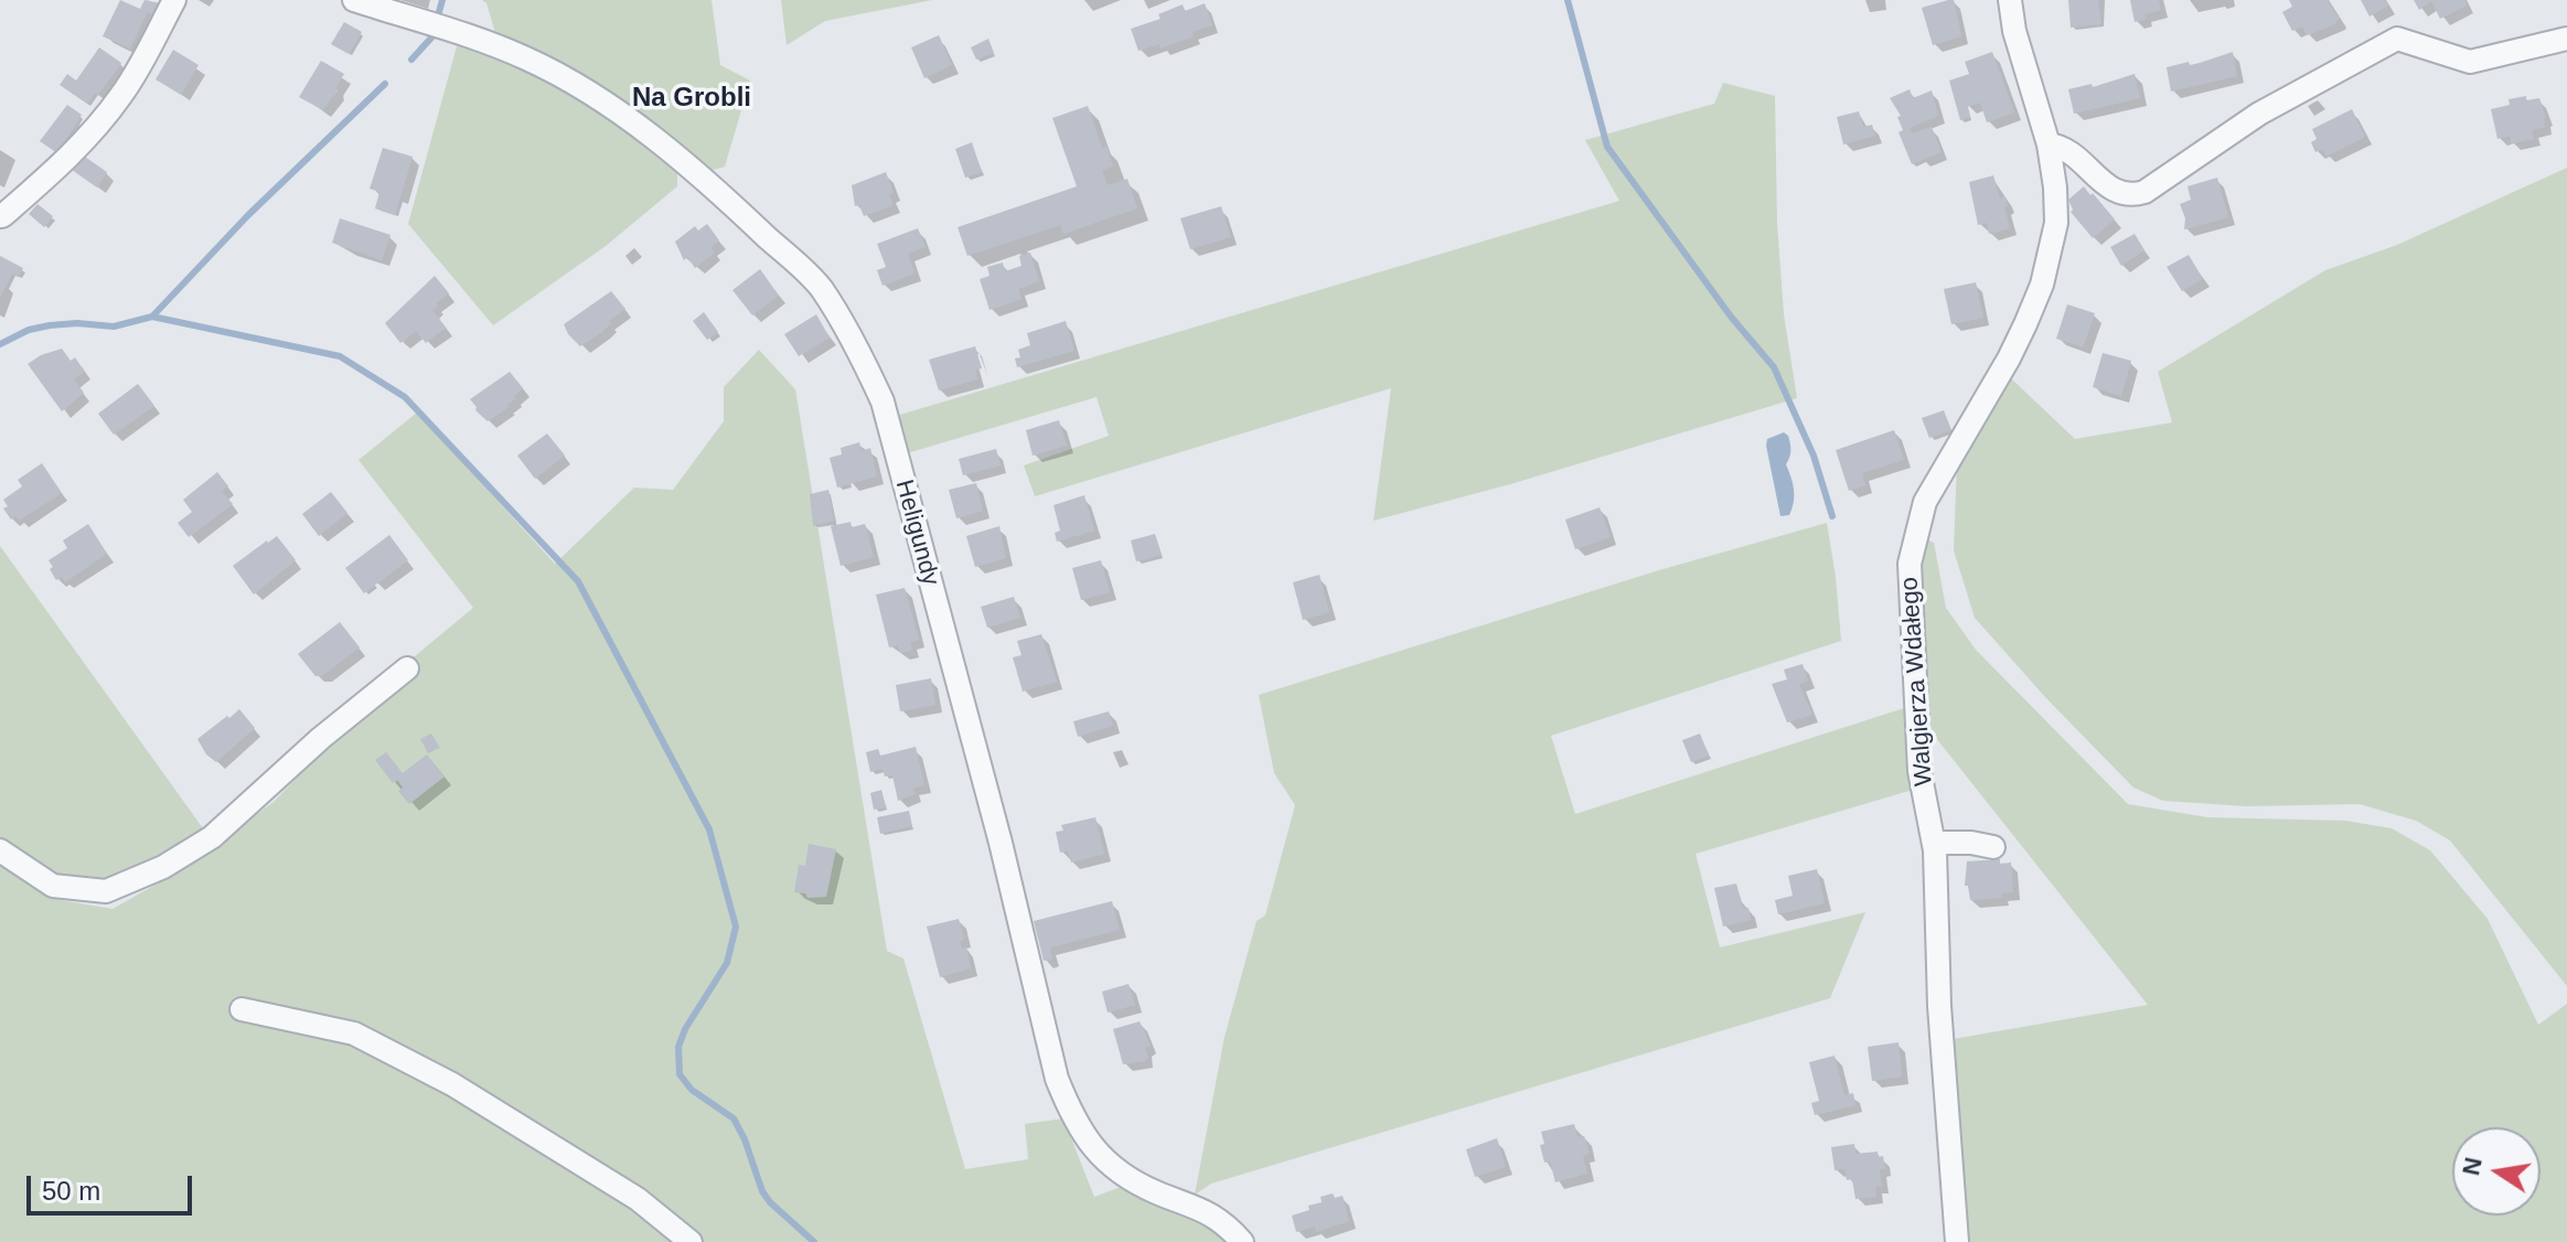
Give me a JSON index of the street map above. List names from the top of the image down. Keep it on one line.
{"streets":{"street":["Heligundy","Walgierza Wdałego"]},"districts":["Na Grobli"],"scale_bar":"50 m","north":"left"}
